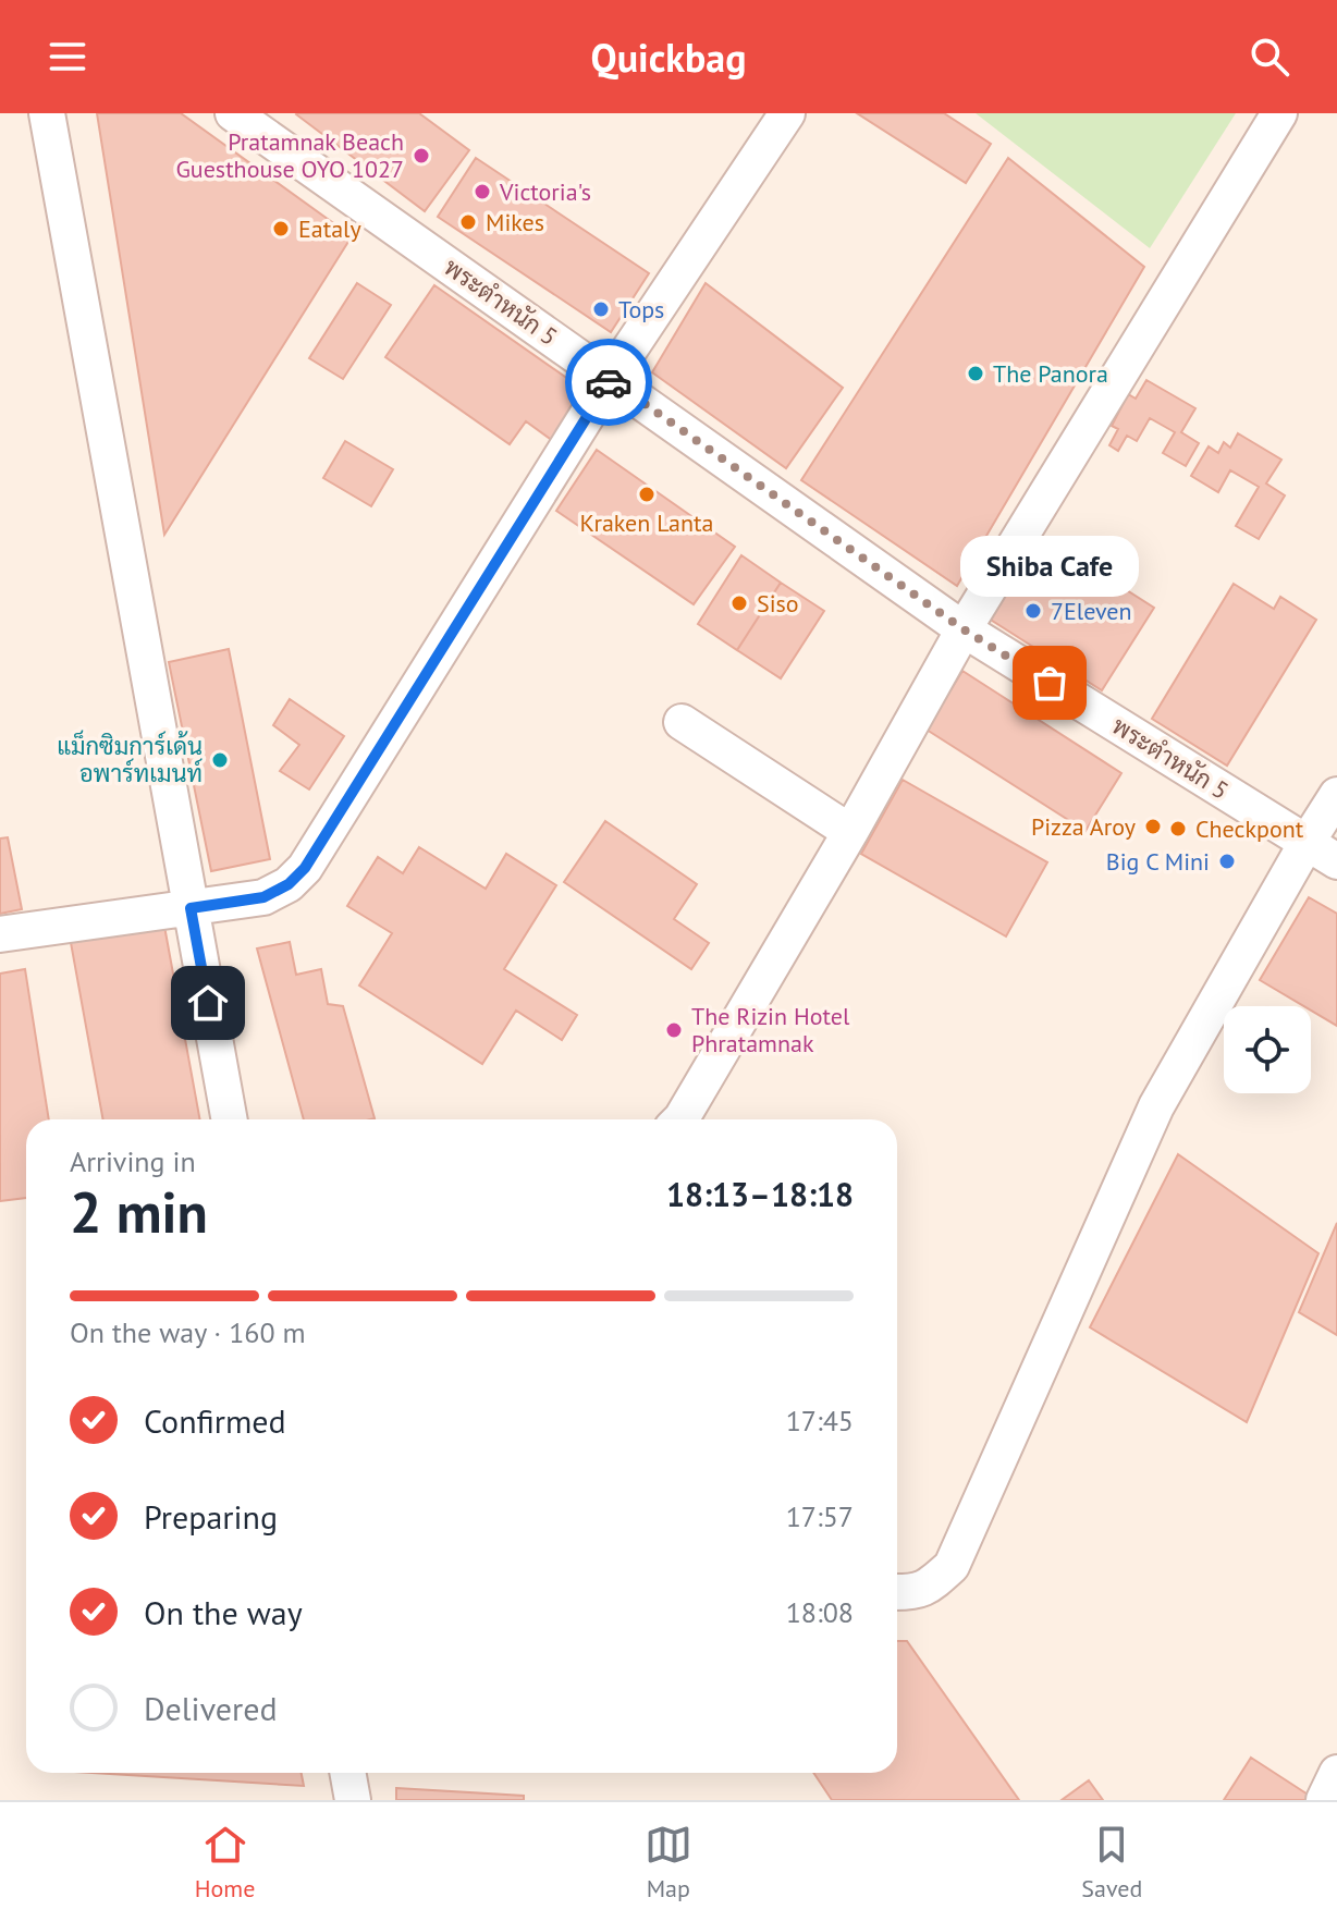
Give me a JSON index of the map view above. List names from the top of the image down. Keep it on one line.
{"streets":{"street":["พระตำหนัก 5"]},"places":["Pratamnak Beach Guesthouse OYO 1027","Victoria's","Mikes","Eataly","Tops","The Panora","Kraken Lanta","Siso","7Eleven","Shiba Cafe","แม็กซิมการ์เด้น อพาร์ทเมนท์","Pizza Aroy","Checkpont","Big C Mini","The Rizin Hotel Phratamnak"],"page":{"header":"Quickbag","bubble":"Shiba Cafe","heading":["2 min","Arriving in","18:13–18:18"],"bar":"On the way · 160 m","list":[["Confirmed","17:45"],["Preparing","17:57"],["On the way","18:08"],"Delivered"],"tabs":["Home","Map","Saved"]}}
